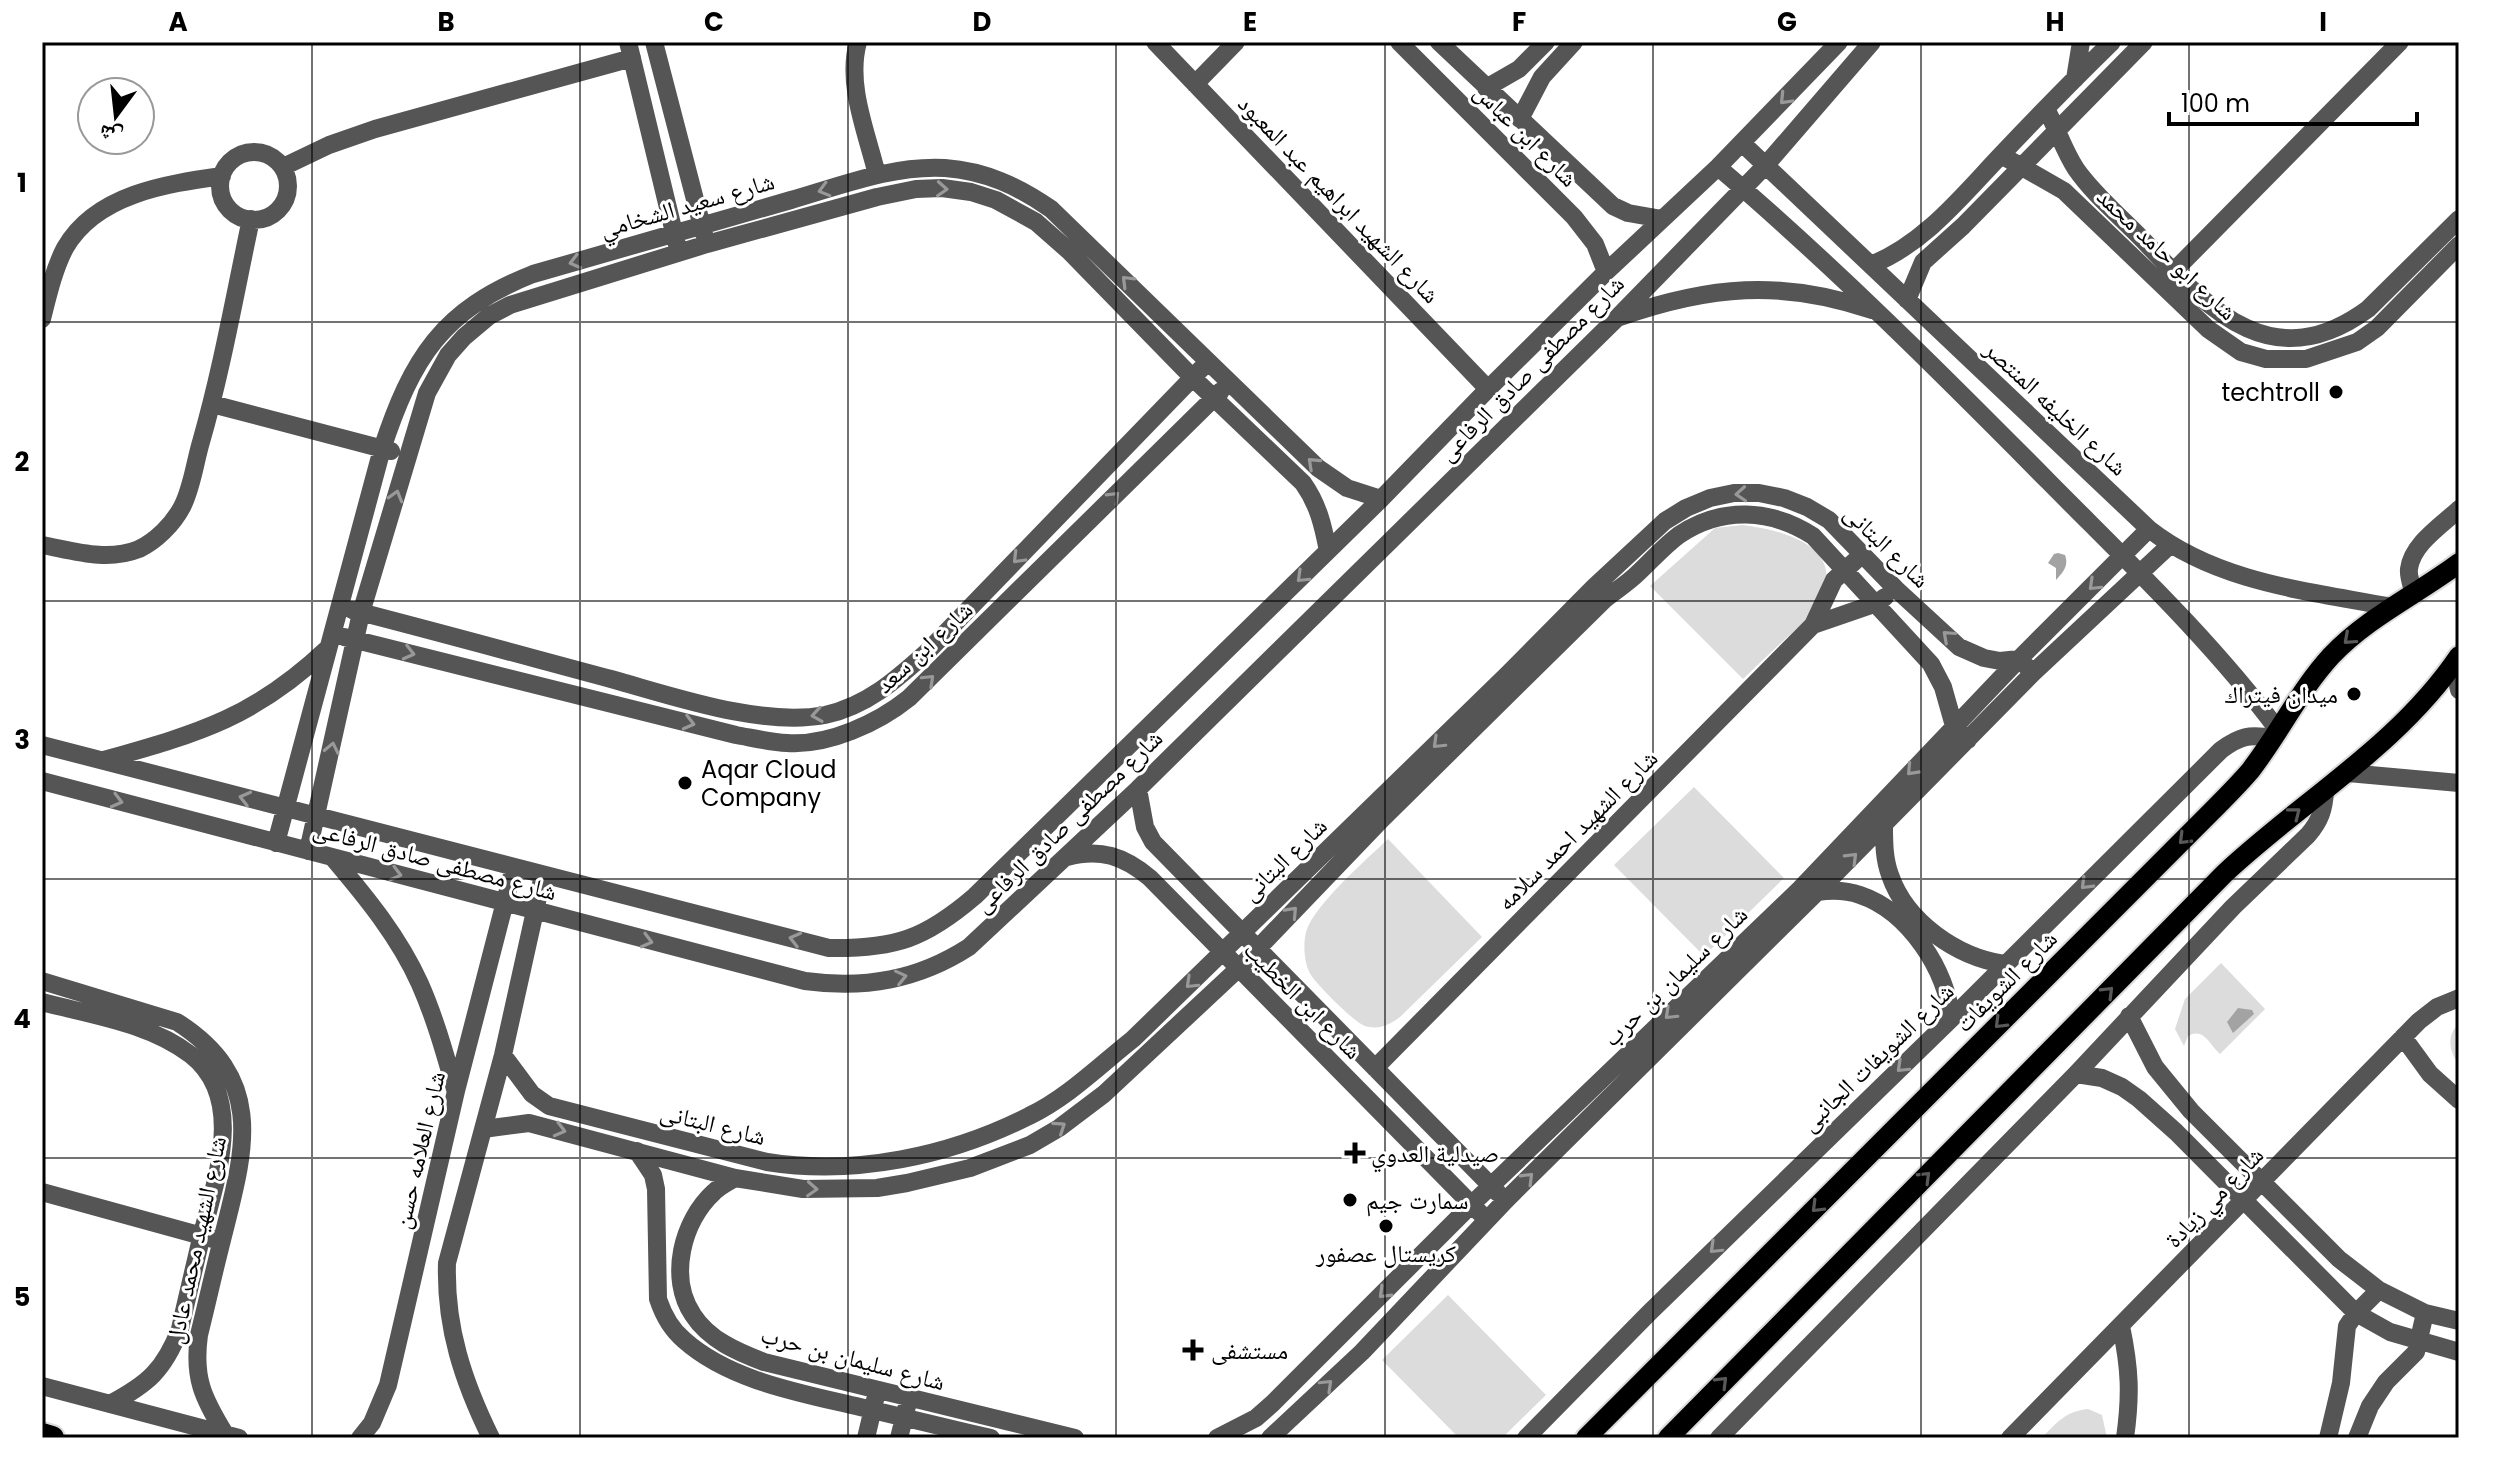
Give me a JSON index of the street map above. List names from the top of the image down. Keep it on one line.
{"streets":{"main road":["شارع الشويفات"],"street":["شارع ابن عباس","شارع الشهيد ابراهيم عبد المعبود","شارع سعيد الشخامي","شارع ابو حامد محمد","شارع مصطفى صادق الرفاعى","شارع الخليفه المنتصر","شارع البتانى","شارع ابن سعد","شارع الشهيد احمد سلامه","شارع سليمان بن حرب","شارع ابن الخطيب","شارع الشويفات الجانبى","شارع العلامه حسن","شارع مي زيادة","شارع الشهيد محمد عادل"]},"crossings":[["شارع ابن عباس","شارع مصطفى صادق الرفاعى"],["شارع الشهيد ابراهيم عبد المعبود","شارع مصطفى صادق الرفاعى"],["شارع سعيد الشخامي","شارع مصطفى صادق الرفاعى"],["شارع سعيد الشخامي","شارع ابن سعد"],["شارع مصطفى صادق الرفاعى","شارع الخليفه المنتصر"],["شارع مصطفى صادق الرفاعى","شارع ابن الخطيب"],["شارع مصطفى صادق الرفاعى","شارع العلامه حسن"],["شارع الخليفه المنتصر","شارع سليمان بن حرب"],["شارع الخليفه المنتصر","شارع الشويفات"],["شارع البتانى","شارع الشهيد احمد سلامه"],["شارع البتانى","شارع سليمان بن حرب"],["شارع البتانى","شارع ابن الخطيب"],["شارع الشهيد احمد سلامه","شارع ابن الخطيب"],["شارع سليمان بن حرب","شارع ابن الخطيب"],["شارع الشويفات","شارع الشويفات الجانبى"]],"places":{"other":["techtroll","ميدان فيتراك","Aqar Cloud Company","سمارت جيم","كريستال عصفور"],"health":["صيدلية العدوي","مستشفى"]},"scale_bar":"100 m","north":"bottom","grid":{"columns":["A","B","C","D","E","F","G","H","I"],"rows":["1","2","3","4","5"]}}
